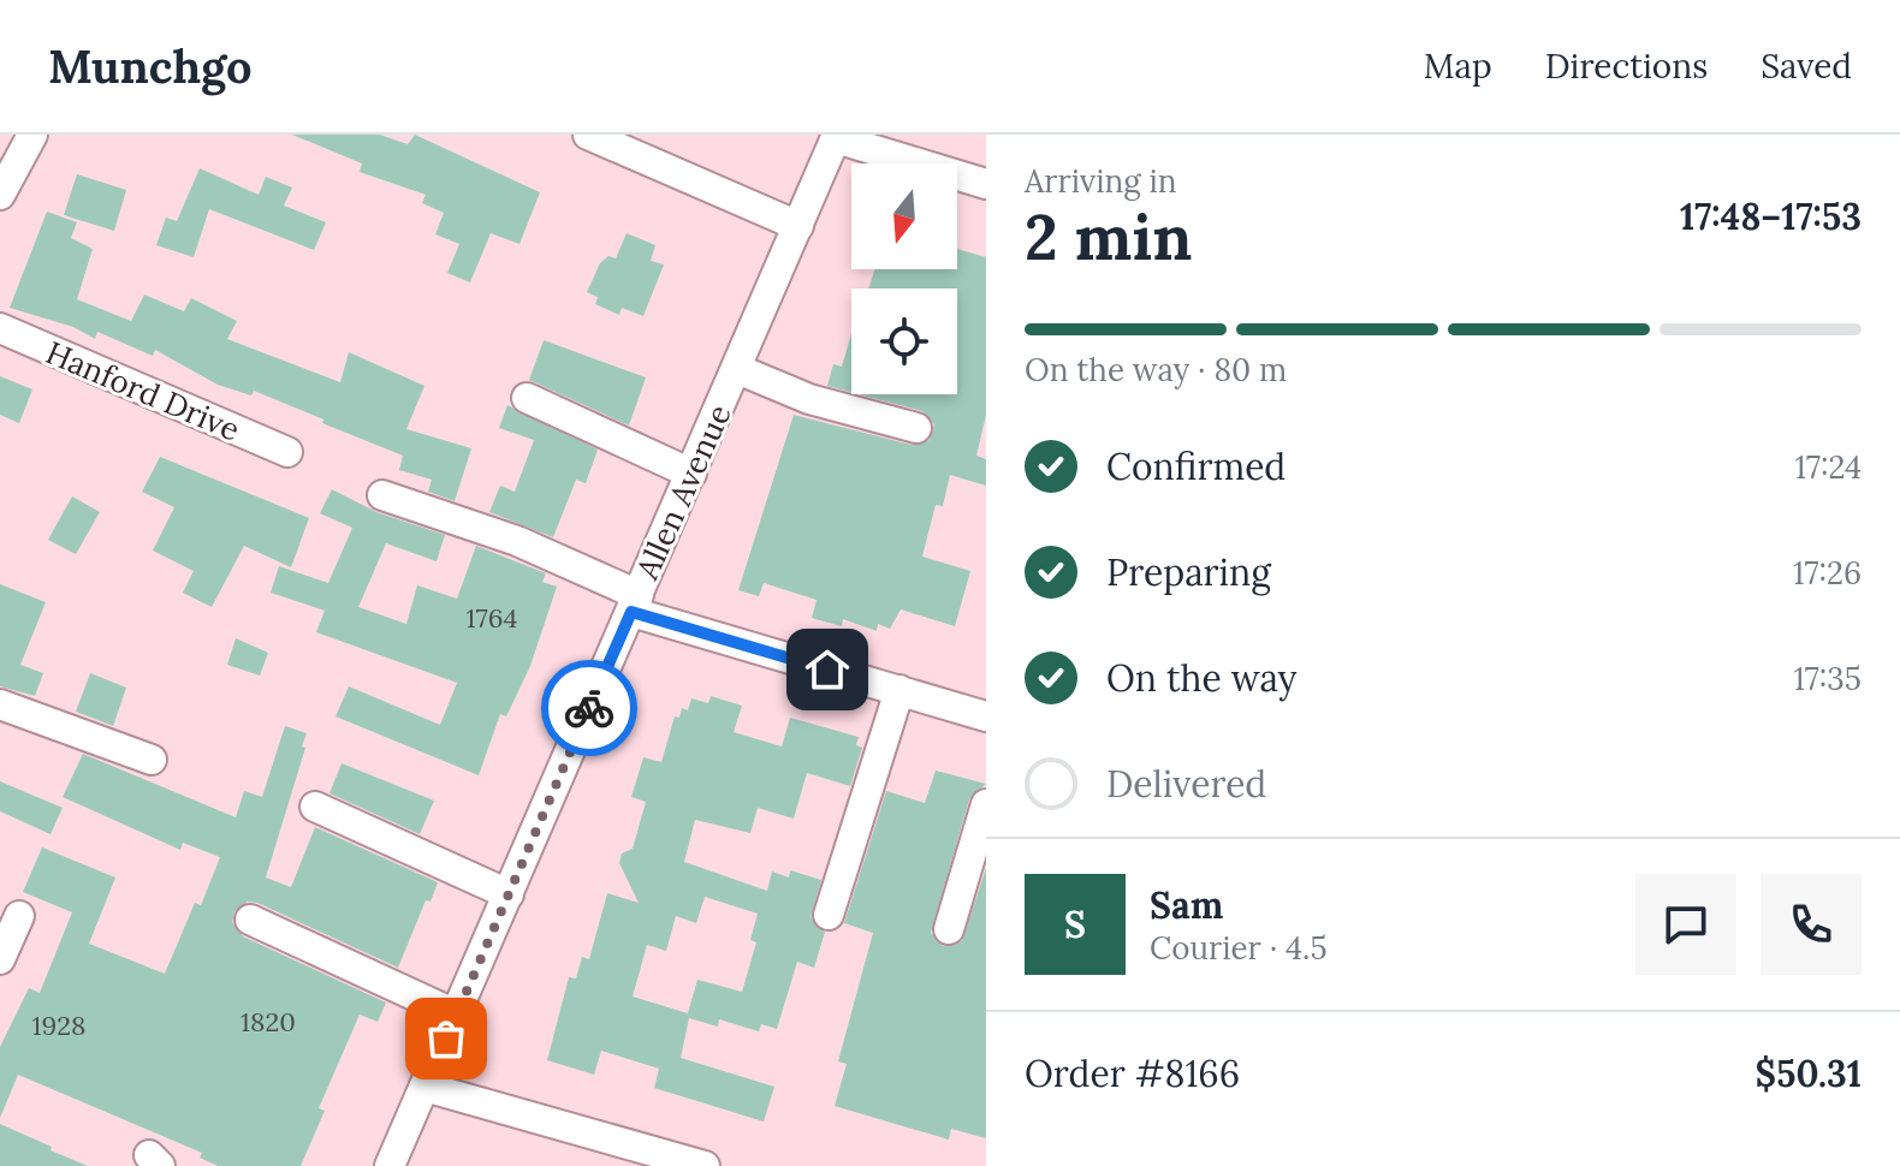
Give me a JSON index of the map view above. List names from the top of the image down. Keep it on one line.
{"streets":{"street":["Hanford Drive","Allen Avenue"]},"house_numbers":["1764","1820","1928"],"north":"bottom","page":{"header":"Munchgo","nav":["Map","Directions","Saved"],"heading":["2 min","Arriving in","17:48–17:53"],"panel":["Sam","Courier · 4.5","Order #8166","$50.31"],"bar":"On the way · 80 m","list":[["Confirmed","17:24"],["Preparing","17:26"],["On the way","17:35"],"Delivered"],"round":"S"}}
